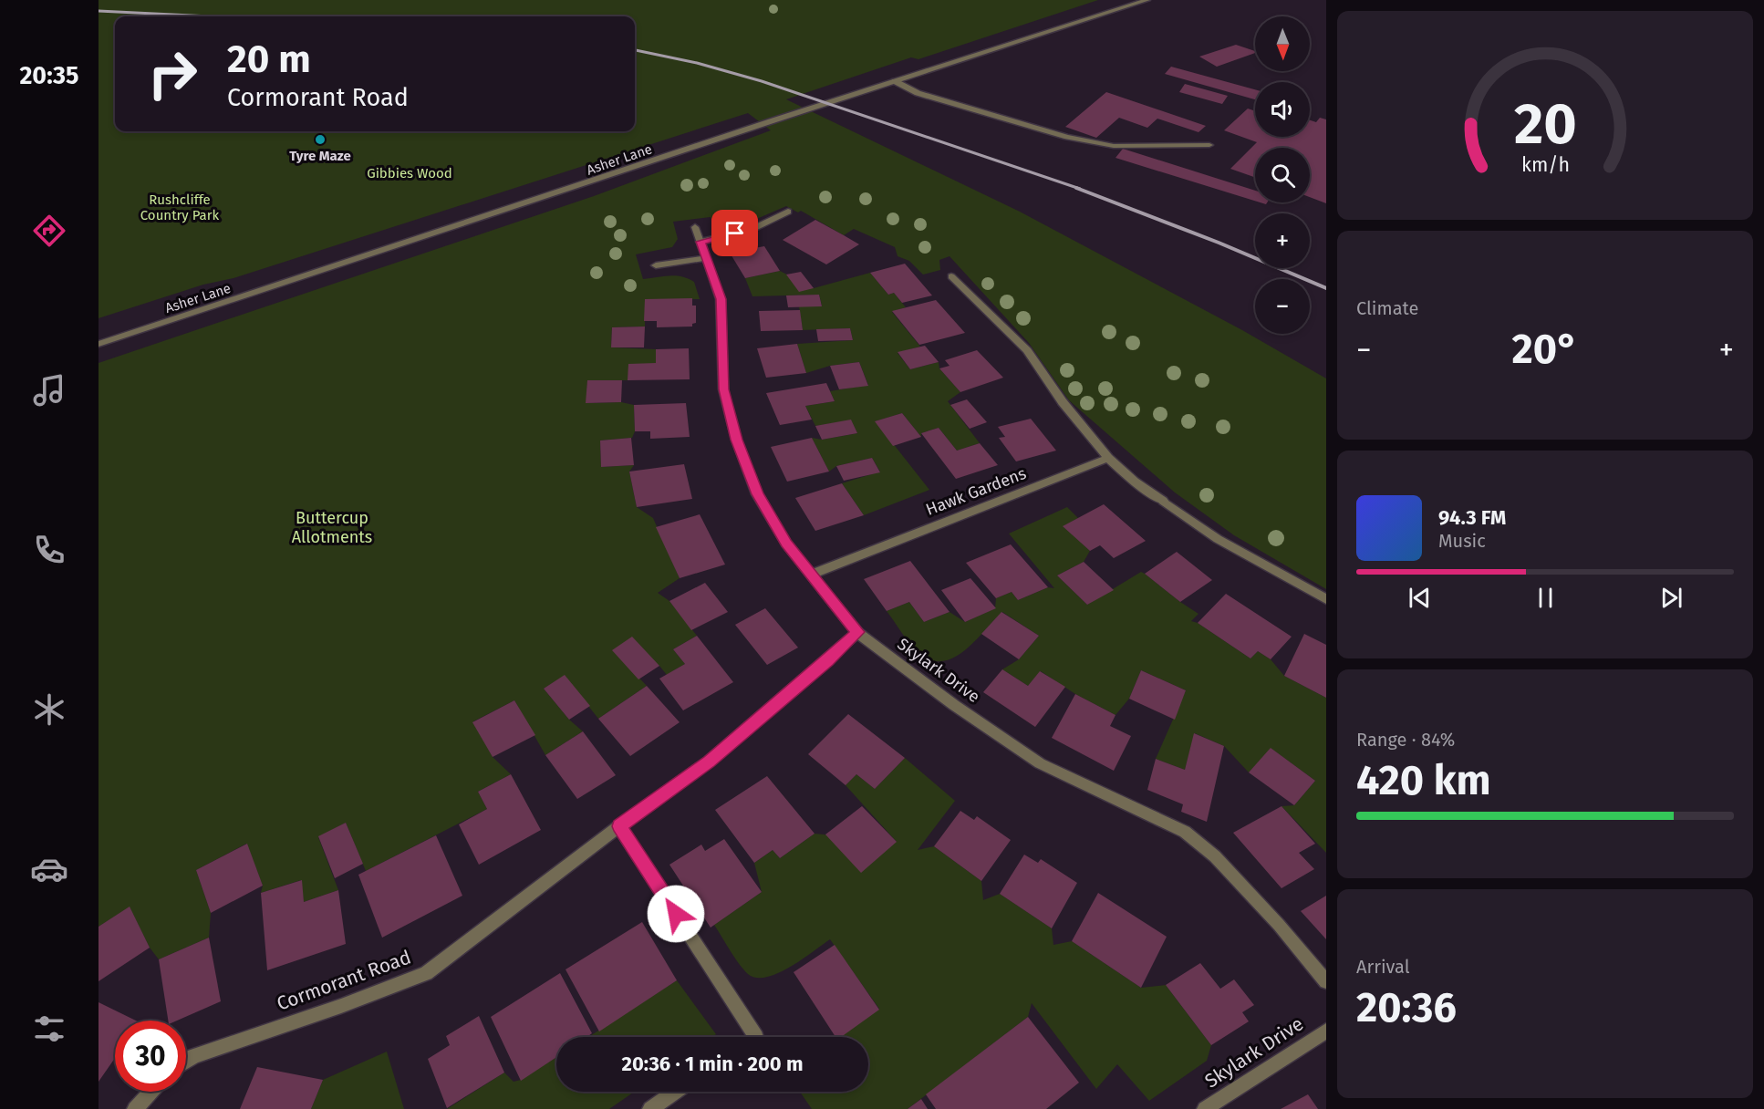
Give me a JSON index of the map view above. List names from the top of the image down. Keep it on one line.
{"streets":{"street":["Asher Lane","Hawk Gardens","Skylark Drive","Cormorant Road"]},"crossings":[["Hawk Gardens","Skylark Drive"],["Skylark Drive","Cormorant Road"]],"parks":["Gibbies Wood","Rushcliffe Country Park","Buttercup Allotments"],"places":["Tyre Maze"],"north":"bottom","page":{"tabs":"20:35","map_buttons":["+","−"],"turn":["20 m","Cormorant Road"],"tile":["Climate",["Range · 84%","420 km"],["Arrival","20:36"]],"heat":["−","20°","+"],"song":["94.3 FM","Music"],"limit":"30","trip":"20:36 · 1 min · 200 m","gauge":["20","km/h"]}}
